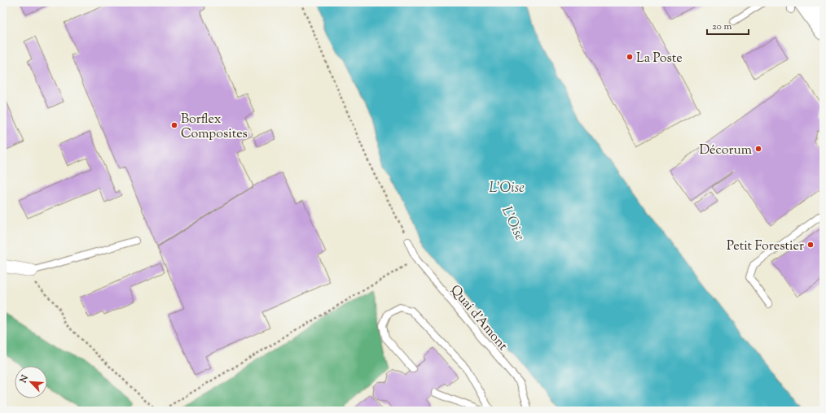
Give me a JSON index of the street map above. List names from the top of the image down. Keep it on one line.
{"streets":{"lane":["Quai d'Amont"]},"water":["L’Oise","L'Oise"],"places":["La Poste","Borflex Composites","Décorum","Petit Forestier"],"scale_bar":"20 m","north":"top left"}
